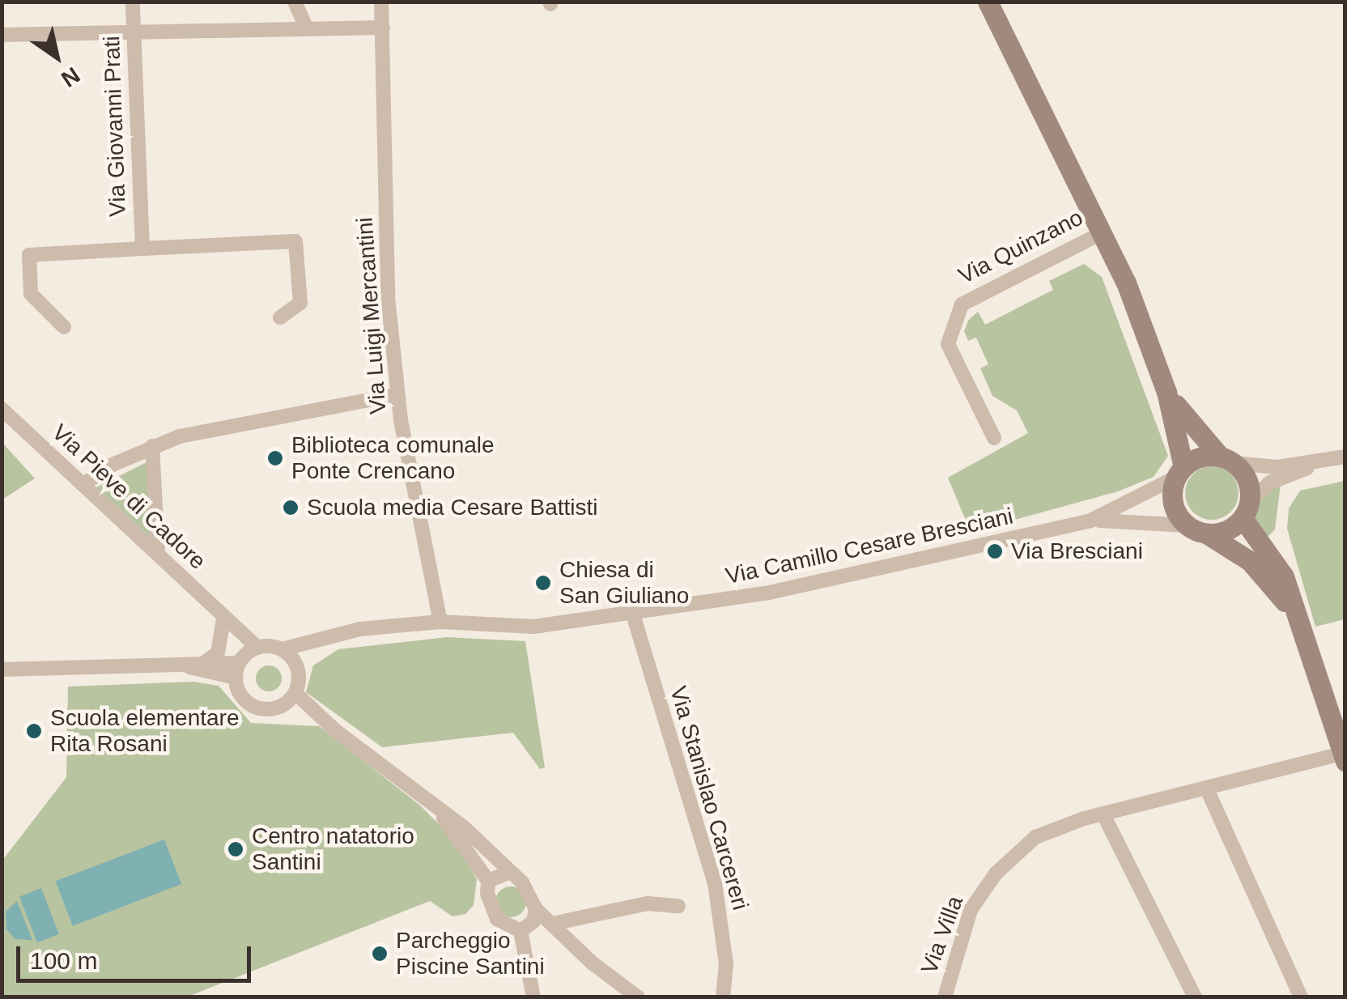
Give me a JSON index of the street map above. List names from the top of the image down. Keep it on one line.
{"streets":{"street":["Via Giovanni Prati","Via Quinzano","Via Luigi Mercantini","Via Pieve di Cadore","Via Camillo Cesare Bresciani","Via Stanislao Carcereri","Via Villa"]},"crossings":[["Via Quinzano","Via Camillo Cesare Bresciani"],["Via Quinzano","Via Villa"],["Via Luigi Mercantini","Via Camillo Cesare Bresciani"],["Via Pieve di Cadore","Via Camillo Cesare Bresciani"],["Via Camillo Cesare Bresciani","Via Stanislao Carcereri"]],"places":["Biblioteca comunale Ponte Crencano","Scuola media Cesare Battisti","Via Bresciani","Chiesa di San Giuliano","Scuola elementare Rita Rosani","Centro natatorio Santini","Parcheggio Piscine Santini"],"scale_bar":"100 m","north":"bottom right"}
